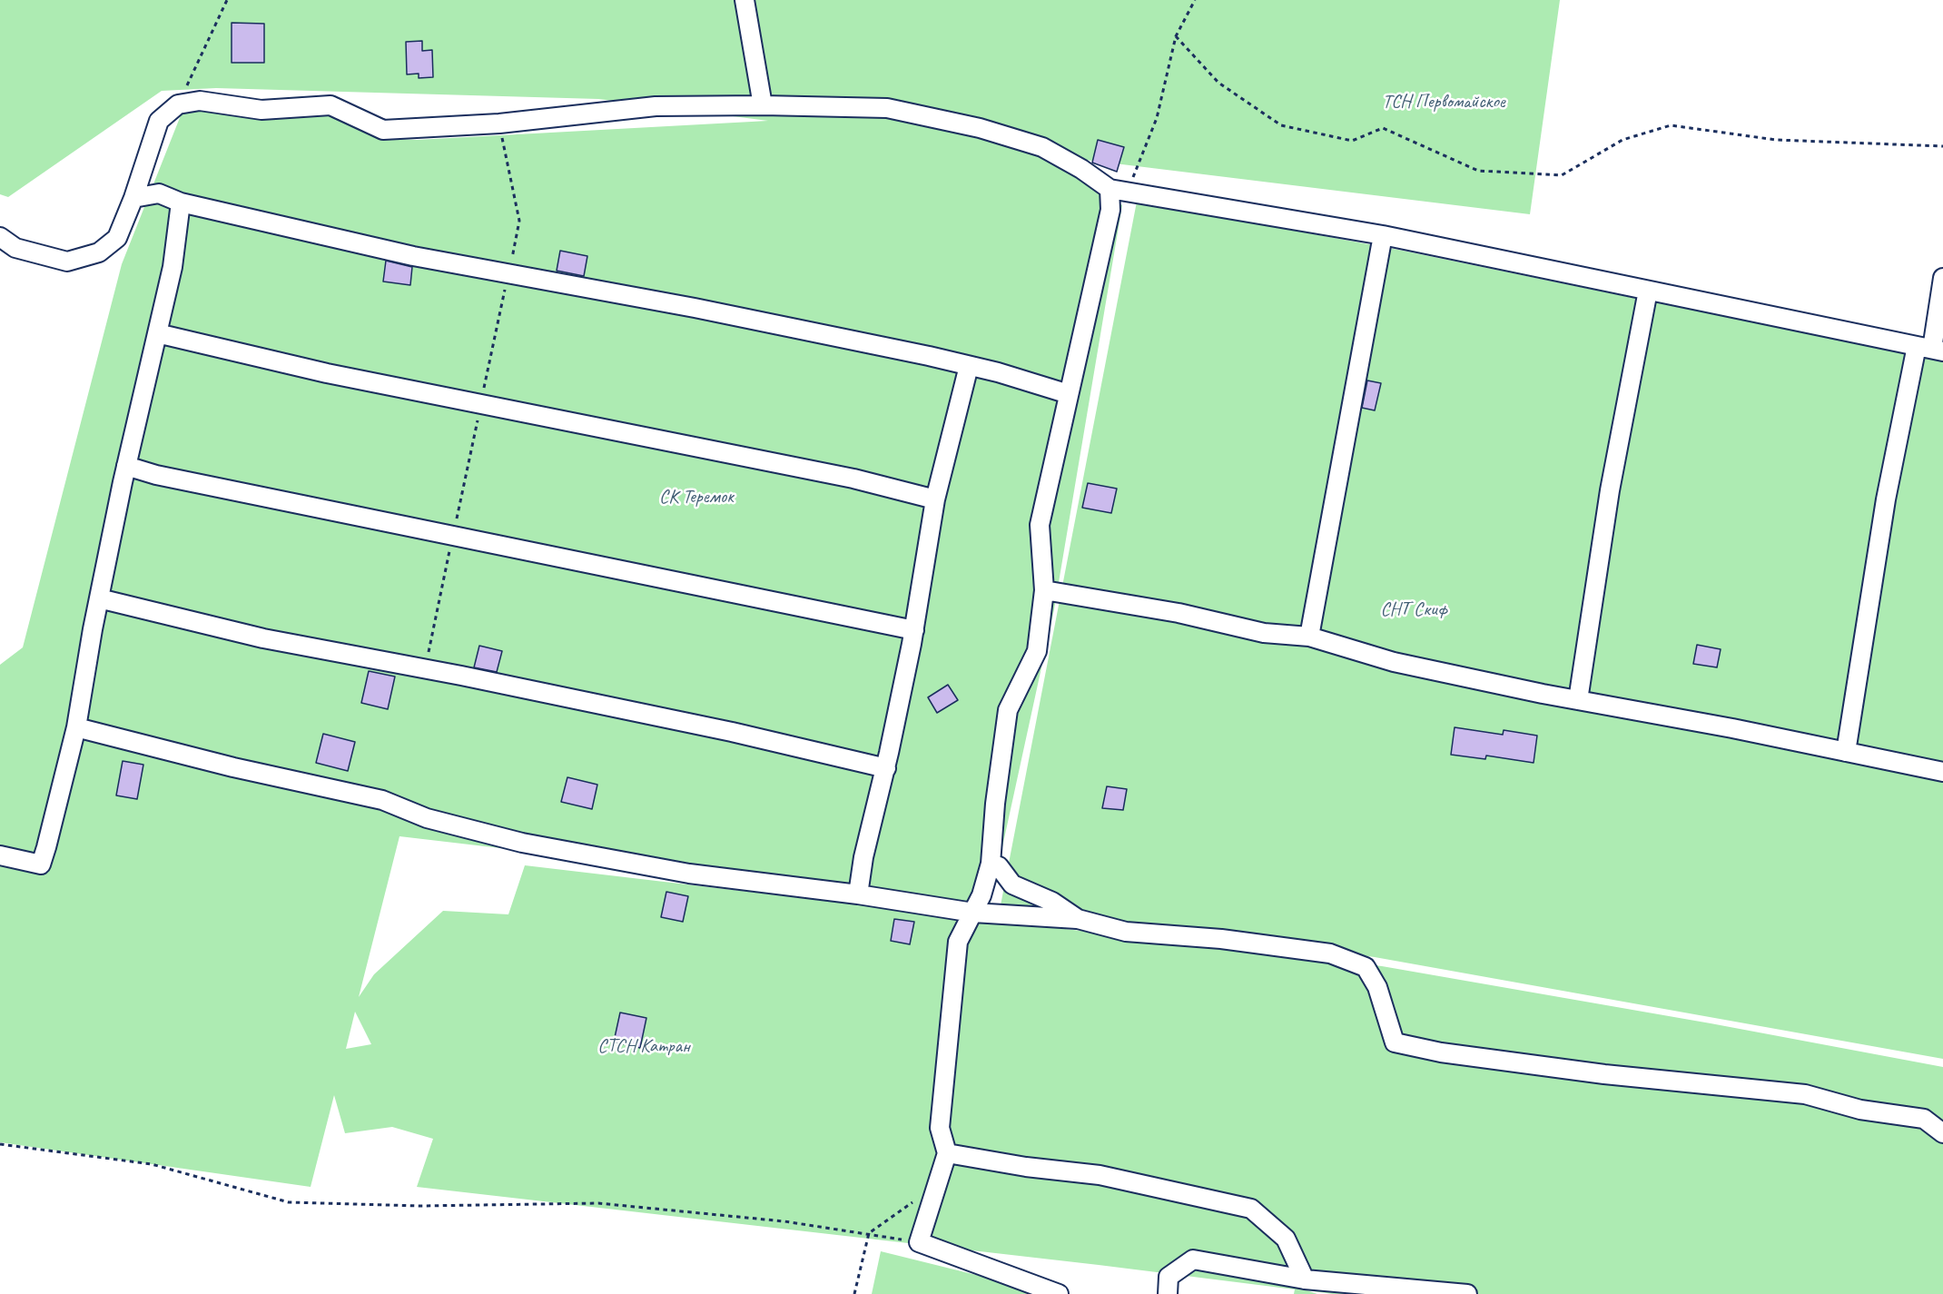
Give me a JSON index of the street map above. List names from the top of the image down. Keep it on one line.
{"parks":["ТСН Первомайское","СК Теремок","СНТ Скиф","СТСН Катран"]}
